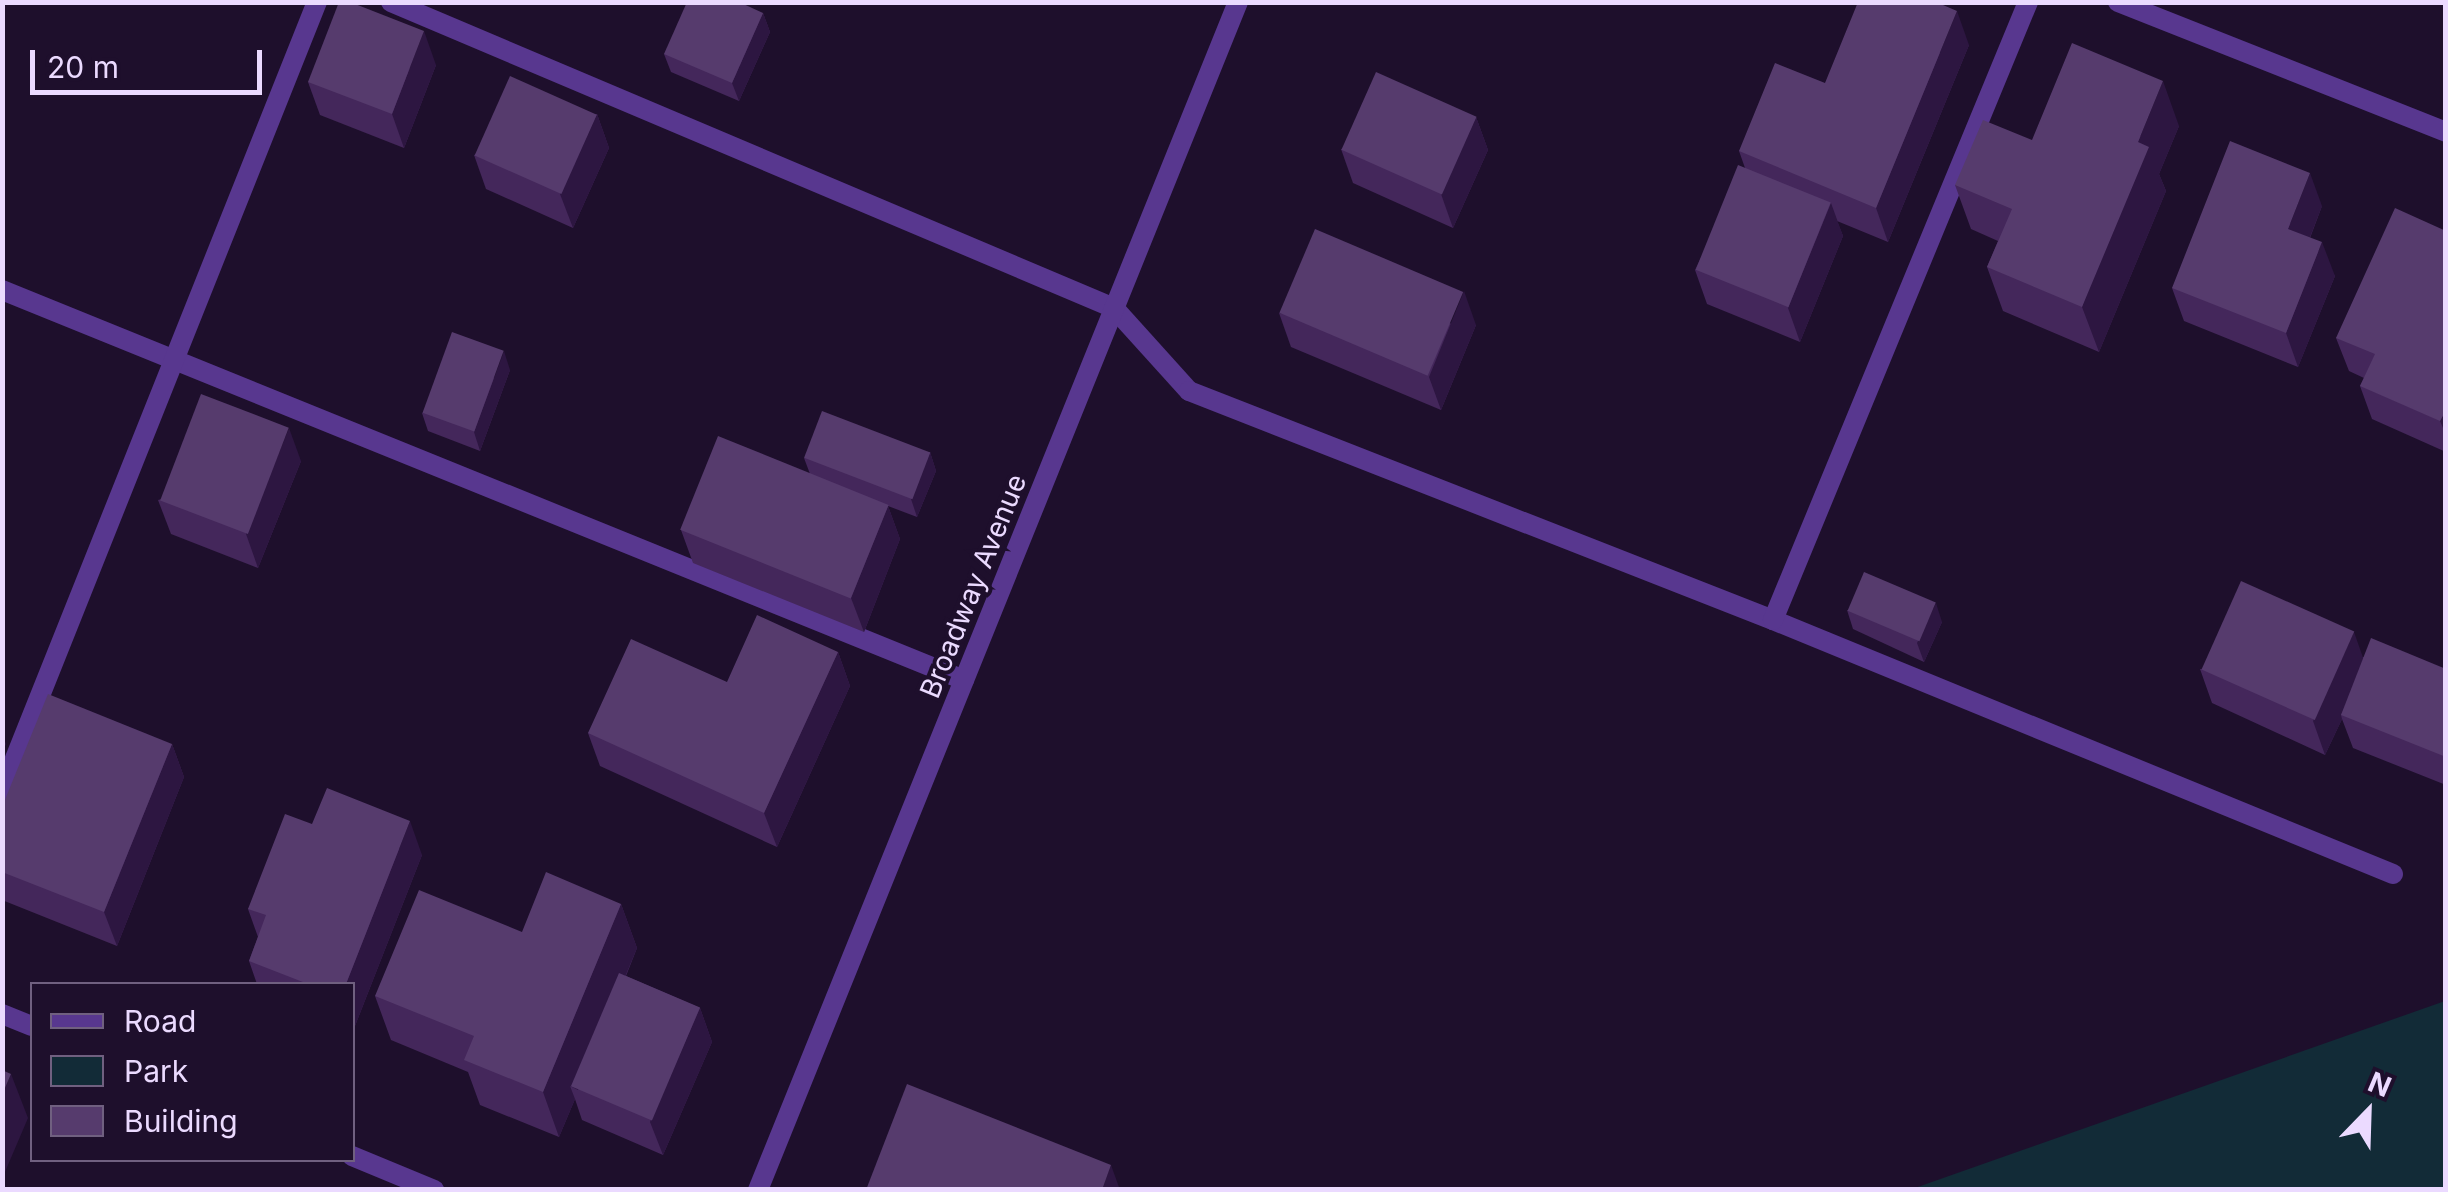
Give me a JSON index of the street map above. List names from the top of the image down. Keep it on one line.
{"streets":{"street":["Broadway Avenue"]},"legend":["Road","Park","Building"],"scale_bar":"20 m","north":"top right"}
